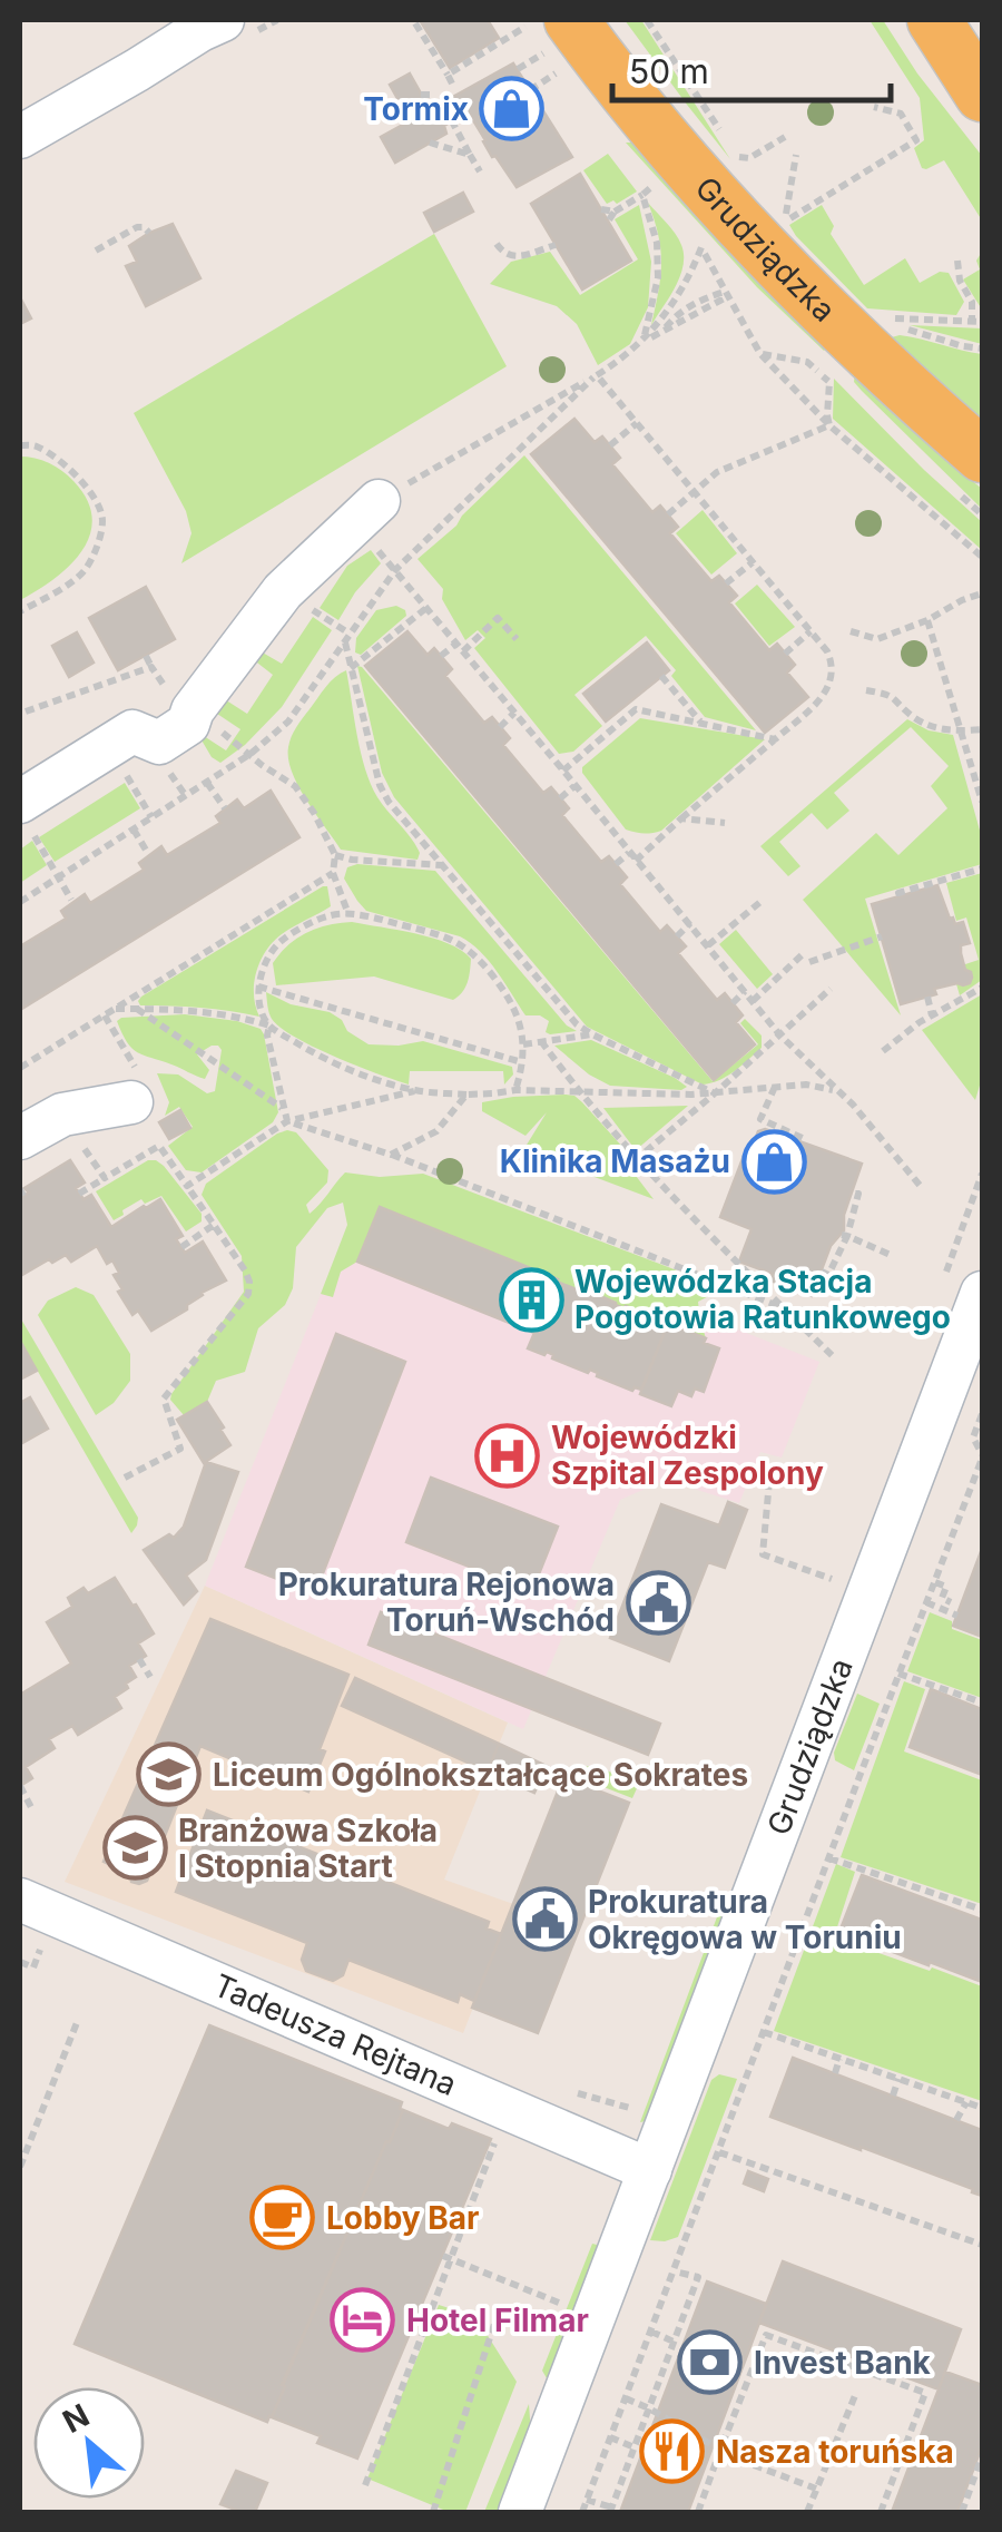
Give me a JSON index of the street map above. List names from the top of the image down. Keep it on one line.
{"streets":{"main road":["Grudziądzka"],"street":["Tadeusza Rejtana"]},"crossings":[["Grudziądzka","Tadeusza Rejtana"]],"places":{"shop":["Tormix","Klinika Masażu"],"building":["Wojewódzka Stacja Pogotowia Ratunkowego"],"hospital":["Wojewódzki Szpital Zespolony"],"public building":["Prokuratura Rejonowa Toruń-Wschód","Prokuratura Okręgowa w Toruniu"],"school or university":["Liceum Ogólnokształcące Sokrates","Branżowa Szkoła I Stopnia Start"],"cafe":["Lobby Bar"],"hotel":["Hotel Filmar"],"bank":["Invest Bank"],"restaurant":["Nasza toruńska"]},"scale_bar":"50 m","north":"top left"}
